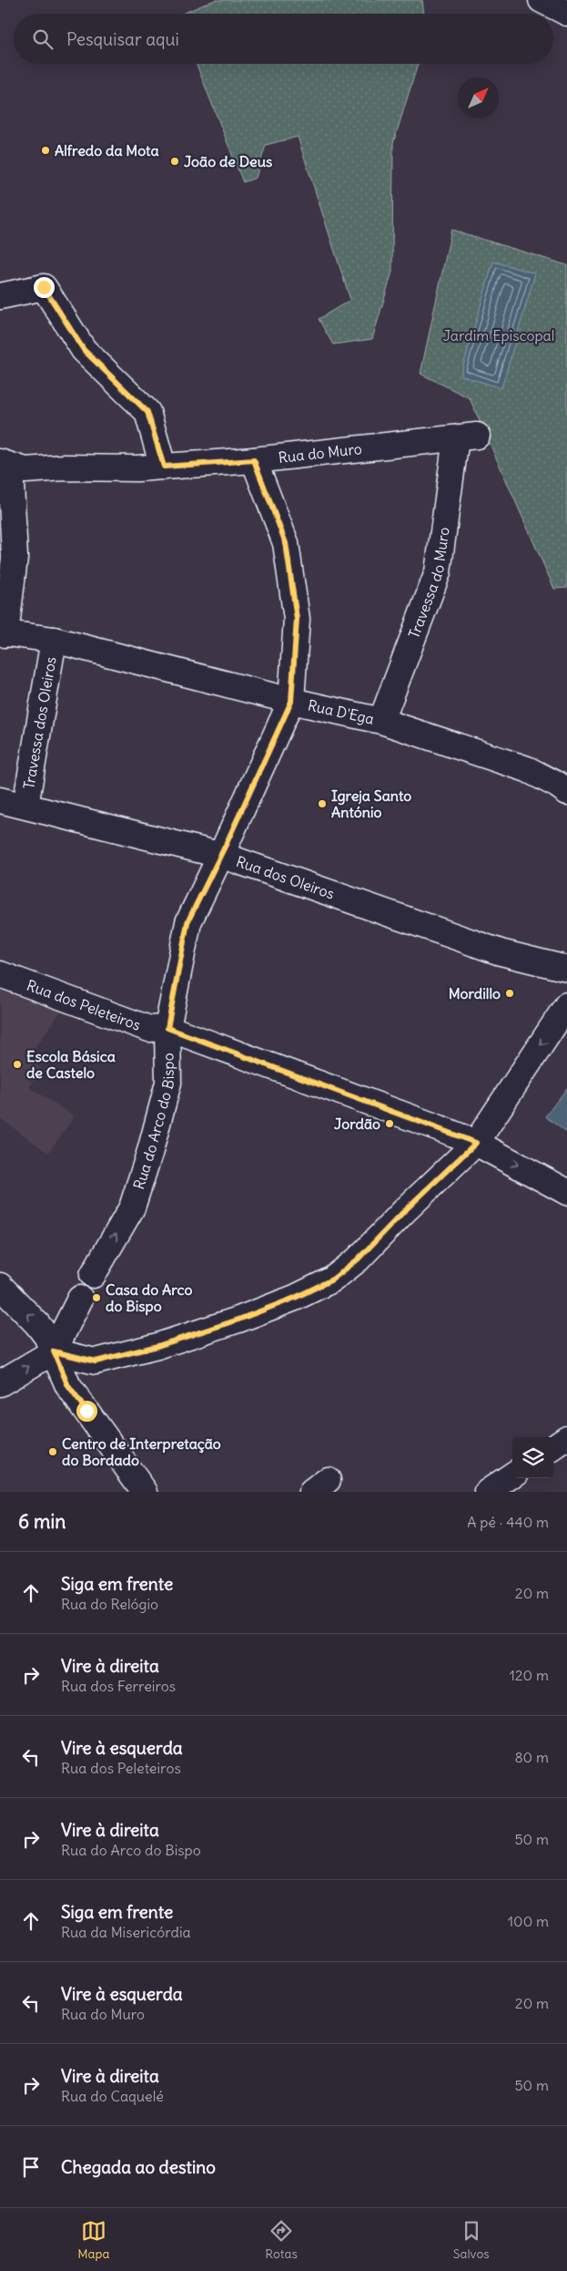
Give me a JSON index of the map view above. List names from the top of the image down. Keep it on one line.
{"streets":{"street":["Rua do Muro","Travessa do Muro","Rua D'Ega","Travessa dos Oleiros","Rua dos Oleiros","Rua dos Peleteiros","Rua do Arco do Bispo"]},"crossings":[["Rua do Muro","Travessa do Muro"],["Travessa do Muro","Rua D'Ega"],["Rua D'Ega","Travessa dos Oleiros"],["Rua D'Ega","Rua do Arco do Bispo"],["Travessa dos Oleiros","Rua dos Oleiros"],["Rua dos Oleiros","Rua do Arco do Bispo"],["Rua dos Peleteiros","Rua do Arco do Bispo"]],"one_way":["Rua do Arco do Bispo"],"parks":["Jardim Episcopal"],"places":["Alfredo da Mota","João de Deus","Igreja Santo António","Mordillo","Escola Básica de Castelo","Jordão","Casa do Arco do Bispo","Centro de Interpretação do Bordado"],"north":"top right","page":{"search":"Pesquisar aqui","heading":["6 min","A pé · 440 m"],"list":[["Siga em frente","Rua do Relógio","20 m"],["Vire à direita","Rua dos Ferreiros","120 m"],["Vire à esquerda","Rua dos Peleteiros","80 m"],["Vire à direita","Rua do Arco do Bispo","50 m"],["Siga em frente","Rua da Misericórdia","100 m"],["Vire à esquerda","Rua do Muro","20 m"],["Vire à direita","Rua do Caquelé","50 m"],"Chegada ao destino"],"nav":["Mapa","Rotas","Salvos"]}}
